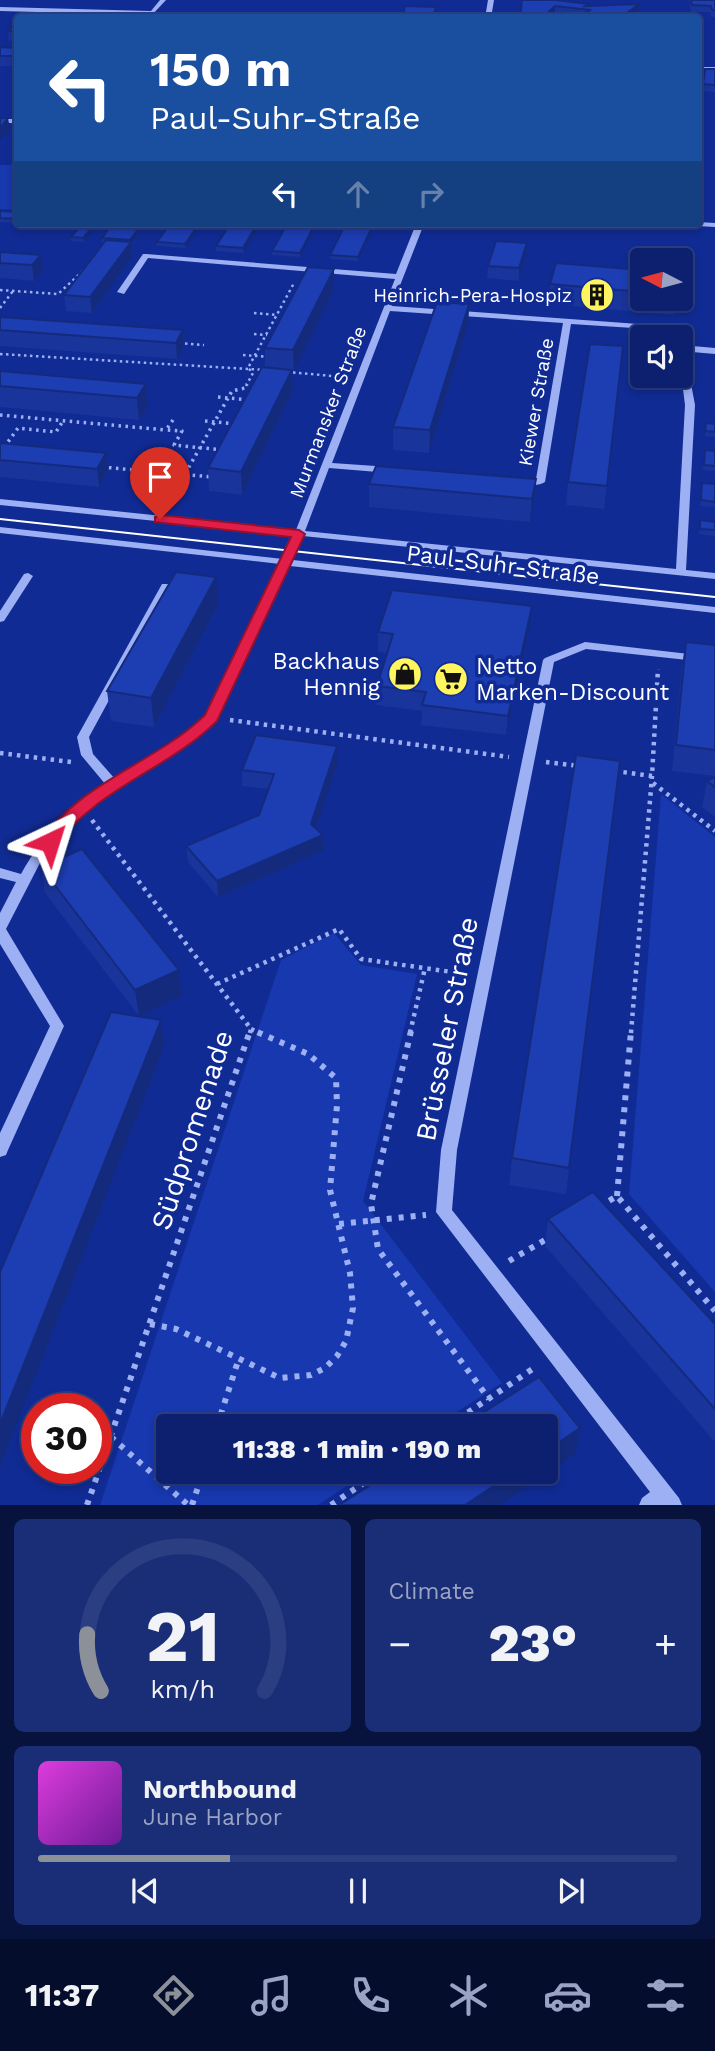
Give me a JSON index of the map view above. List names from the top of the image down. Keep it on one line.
{"streets":{"street":["Kiewer Straße","Murmansker Straße","Paul-Suhr-Straße","Brüsseler Straße"],"path":["Südpromenade"]},"crossings":[["Kiewer Straße","Murmansker Straße"],["Murmansker Straße","Paul-Suhr-Straße"]],"places":{"building":["Heinrich-Pera-Hospiz"],"shop":["Backhaus Hennig"],"supermarket":["Netto Marken-Discount"]},"north":"left","page":{"turn":["150 m","Paul-Suhr-Straße"],"limit":"30","trip":"11:38 · 1 min · 190 m","tile":"Climate","heat":["−","23°","+"],"song":["Northbound","June Harbor"],"tabs":"11:37","gauge":["21","km/h"]}}
